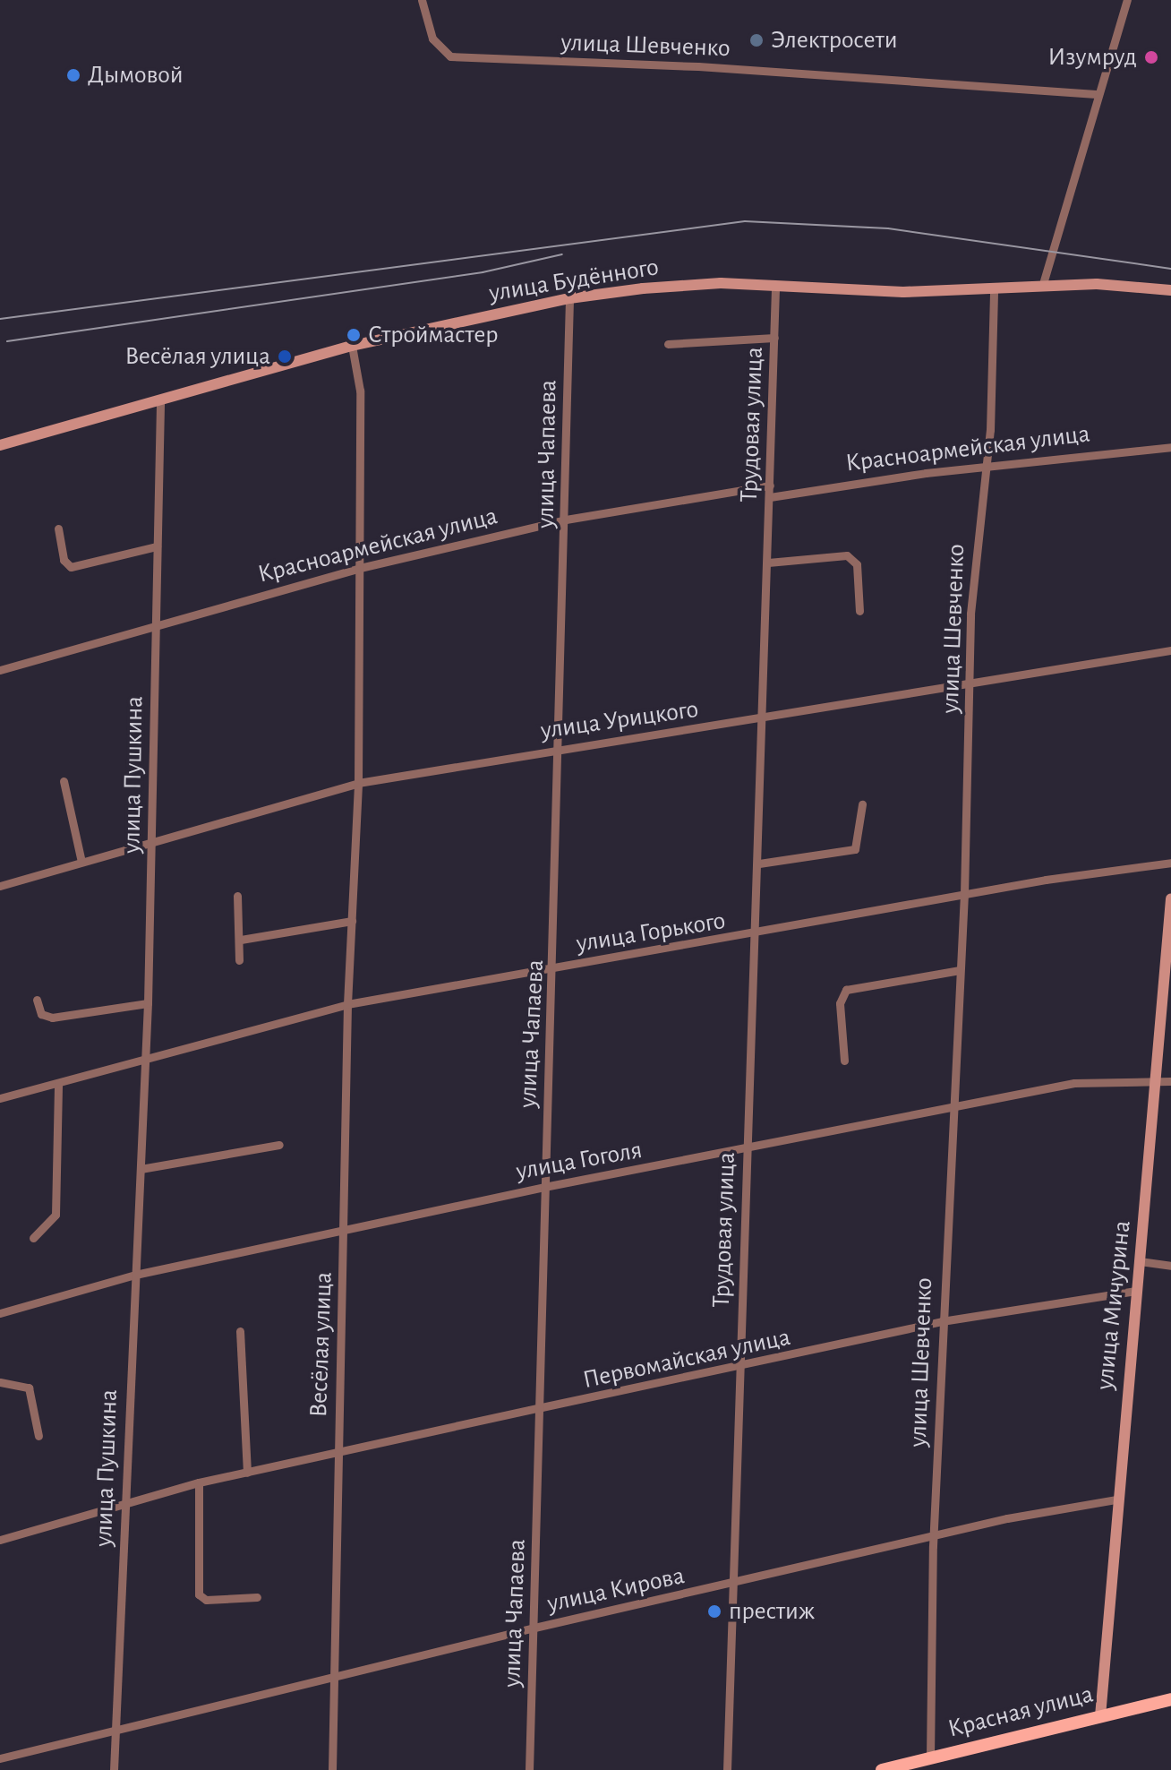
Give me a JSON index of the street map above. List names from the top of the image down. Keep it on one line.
{"streets":{"main road":["Красная улица"],"street":["улица Шевченко","улица Будённого","Трудовая улица","Красноармейская улица","улица Чапаева","улица Урицкого","улица Пушкина","улица Горького","улица Гоголя","улица Мичурина","Весёлая улица","Первомайская улица","улица Кирова"]},"crossings":[["улица Шевченко","улица Будённого"],["улица Шевченко","Красноармейская улица"],["улица Шевченко","улица Урицкого"],["улица Шевченко","улица Горького"],["улица Шевченко","улица Гоголя"],["улица Шевченко","Первомайская улица"],["улица Шевченко","улица Кирова"],["улица Шевченко","Красная улица"],["улица Будённого","Трудовая улица"],["улица Будённого","улица Чапаева"],["улица Будённого","улица Пушкина"],["улица Будённого","Весёлая улица"],["Трудовая улица","Красноармейская улица"],["Трудовая улица","улица Урицкого"],["Трудовая улица","улица Горького"],["Трудовая улица","улица Гоголя"],["Трудовая улица","Первомайская улица"],["Трудовая улица","улица Кирова"],["Красноармейская улица","улица Чапаева"],["Красноармейская улица","улица Пушкина"],["Красноармейская улица","Весёлая улица"],["улица Чапаева","улица Урицкого"],["улица Чапаева","улица Горького"],["улица Чапаева","улица Гоголя"],["улица Чапаева","Первомайская улица"],["улица Чапаева","улица Кирова"],["улица Урицкого","улица Пушкина"],["улица Урицкого","Весёлая улица"],["улица Пушкина","улица Горького"],["улица Пушкина","улица Гоголя"],["улица Пушкина","Первомайская улица"],["улица Пушкина","улица Кирова"],["улица Горького","Весёлая улица"],["улица Гоголя","улица Мичурина"],["улица Гоголя","Весёлая улица"],["улица Мичурина","Первомайская улица"],["улица Мичурина","улица Кирова"],["улица Мичурина","Красная улица"],["Весёлая улица","Первомайская улица"],["Весёлая улица","улица Кирова"]],"places":["Электросети","Изумруд","Дымовой","Строймастер","Весёлая улица","престиж"]}
